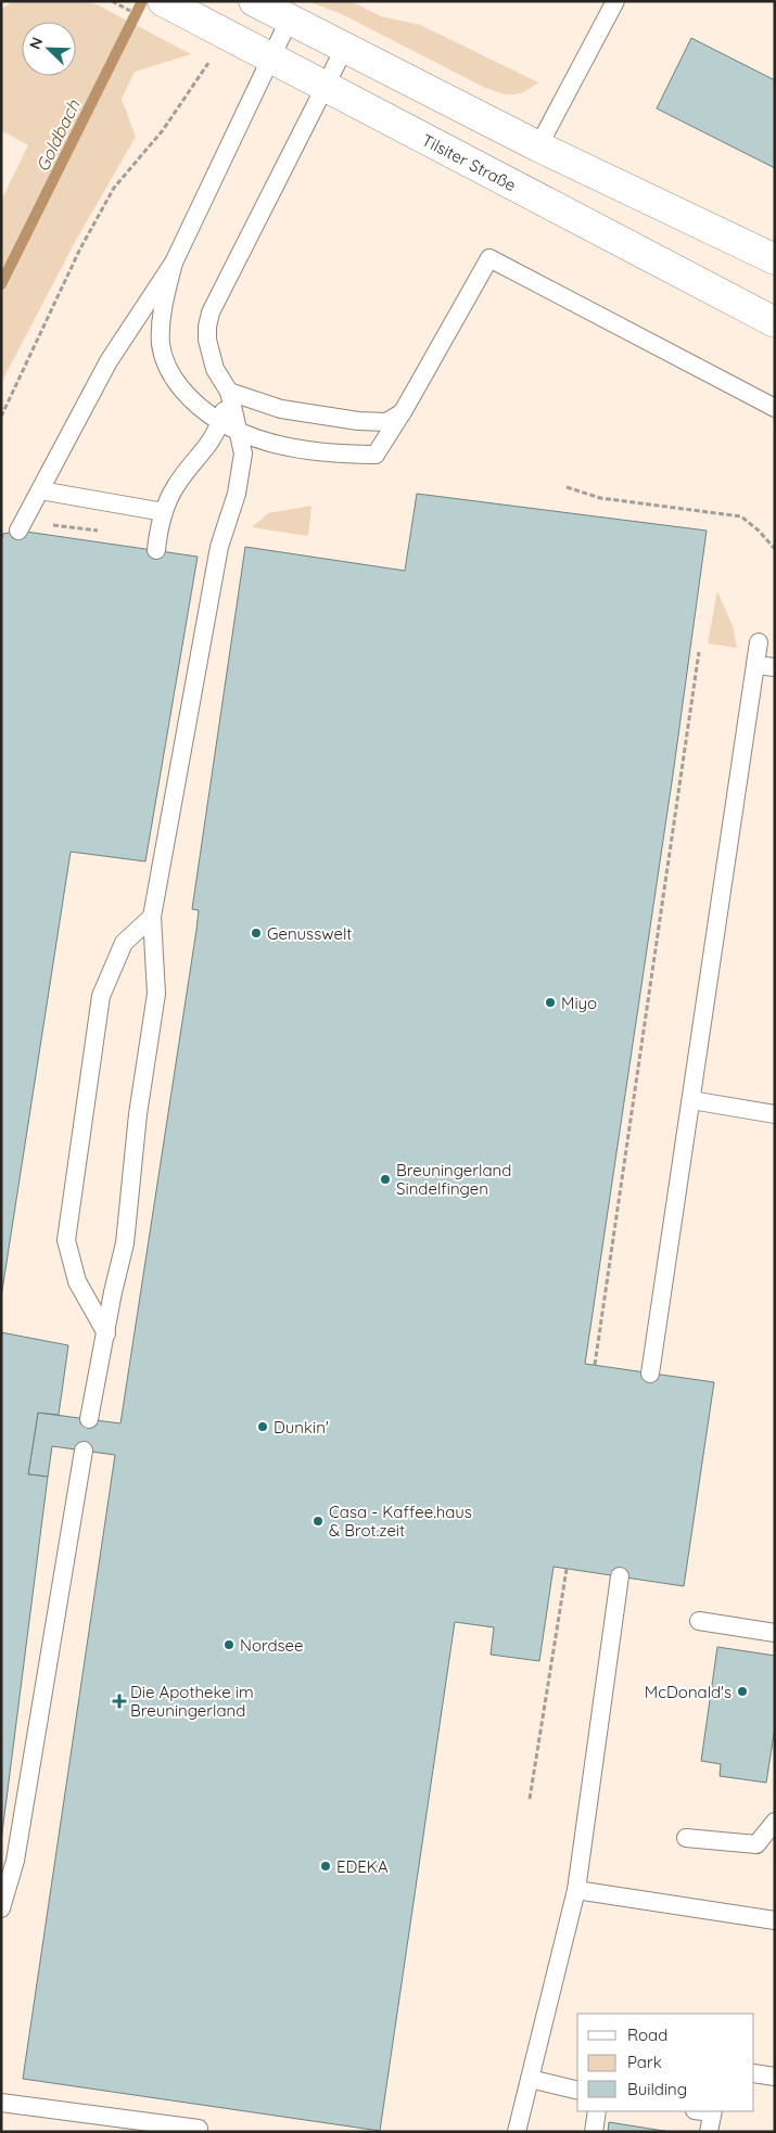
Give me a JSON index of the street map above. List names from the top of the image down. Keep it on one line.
{"streets":{"main road":["Tilsiter Straße"]},"water":["Goldbach"],"places":{"other":["Genusswelt","Miyo","Breuningerland Sindelfingen","Dunkin'","Casa - Kaffee.haus & Brot.zeit","Nordsee","McDonald's","EDEKA"],"health":["Die Apotheke im Breuningerland"]},"legend":["Road","Park","Building"],"north":"top left"}
